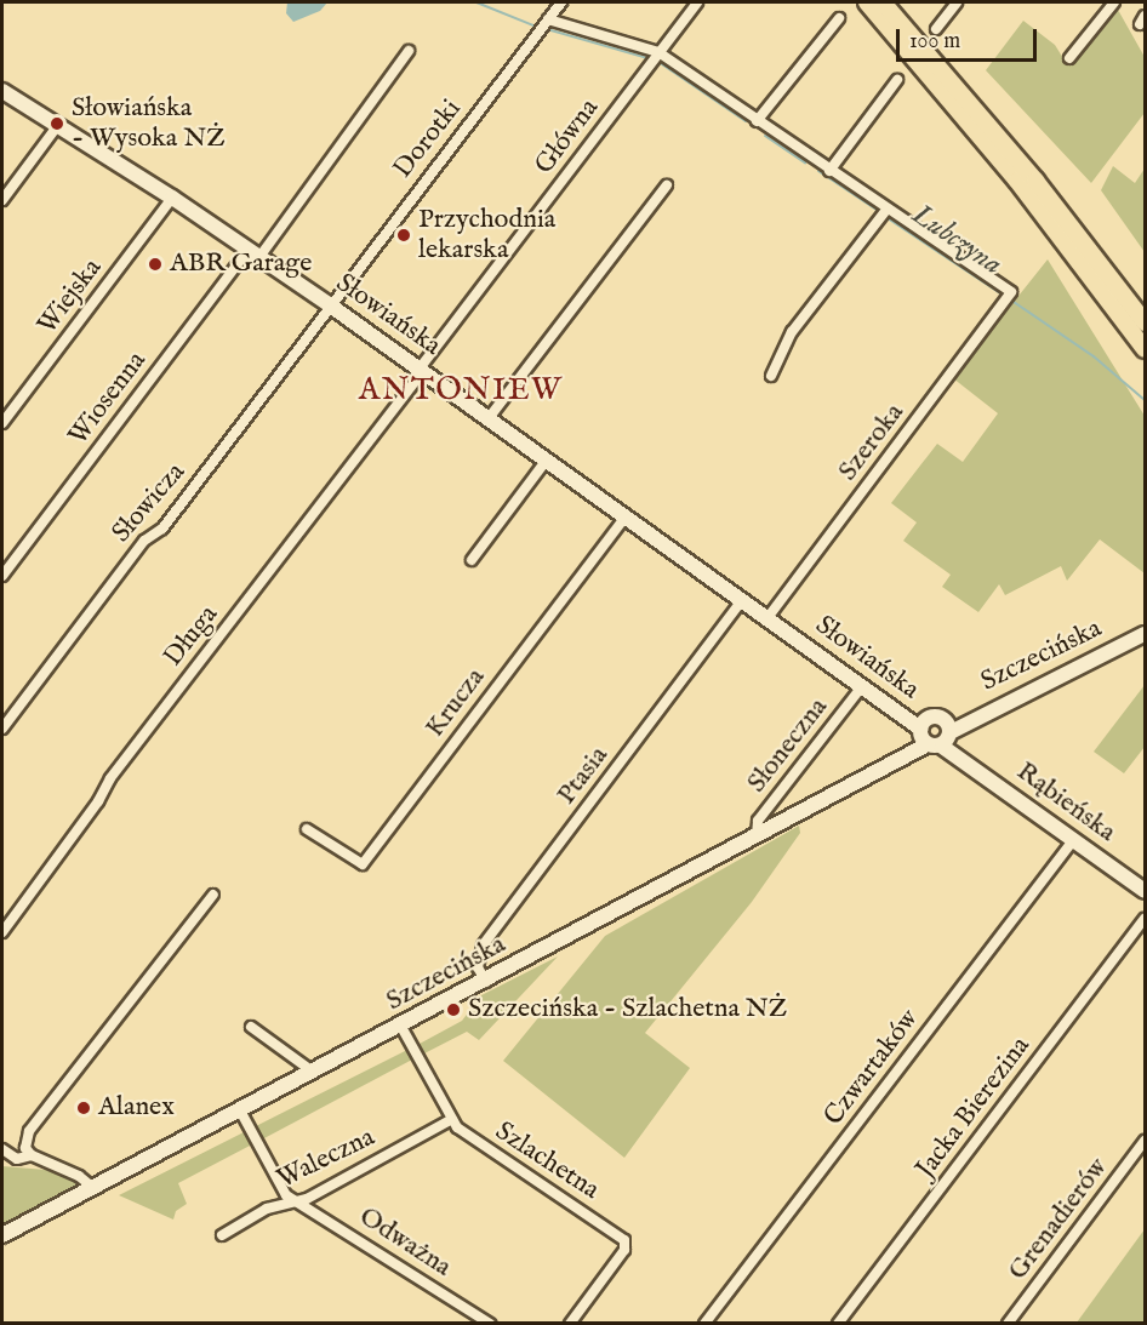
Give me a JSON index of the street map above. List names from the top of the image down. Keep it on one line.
{"streets":{"street":["Główna","Dorotki","Wiejska","Słowiańska","Wiosenna","Szeroka","Słowicza","Długa","Szczecińska","Krucza","Słoneczna","Ptasia","Rąbieńska","Czwartaków","Jacka Bierezina","Waleczna","Szlachetna","Grenadierów","Odważna"]},"crossings":[["Główna","Słowiańska"],["Główna","Długa"],["Dorotki","Słowiańska"],["Dorotki","Słowicza"],["Wiejska","Słowiańska"],["Słowiańska","Wiosenna"],["Słowiańska","Szeroka"],["Słowiańska","Słowicza"],["Słowiańska","Długa"],["Słowiańska","Szczecińska"],["Słowiańska","Krucza"],["Słowiańska","Słoneczna"],["Słowiańska","Ptasia"],["Słowiańska","Rąbieńska"],["Szczecińska","Słoneczna"],["Szczecińska","Ptasia"],["Szczecińska","Rąbieńska"],["Szczecińska","Szlachetna"],["Rąbieńska","Czwartaków"],["Waleczna","Szlachetna"],["Waleczna","Odważna"]],"districts":["ANTONIEW"],"water":["Lubczyna"],"places":["Słowiańska - Wysoka NŻ","Przychodnia lekarska","ABR Garage","Szczecińska - Szlachetna NŻ","Alanex"],"scale_bar":"100 m"}
